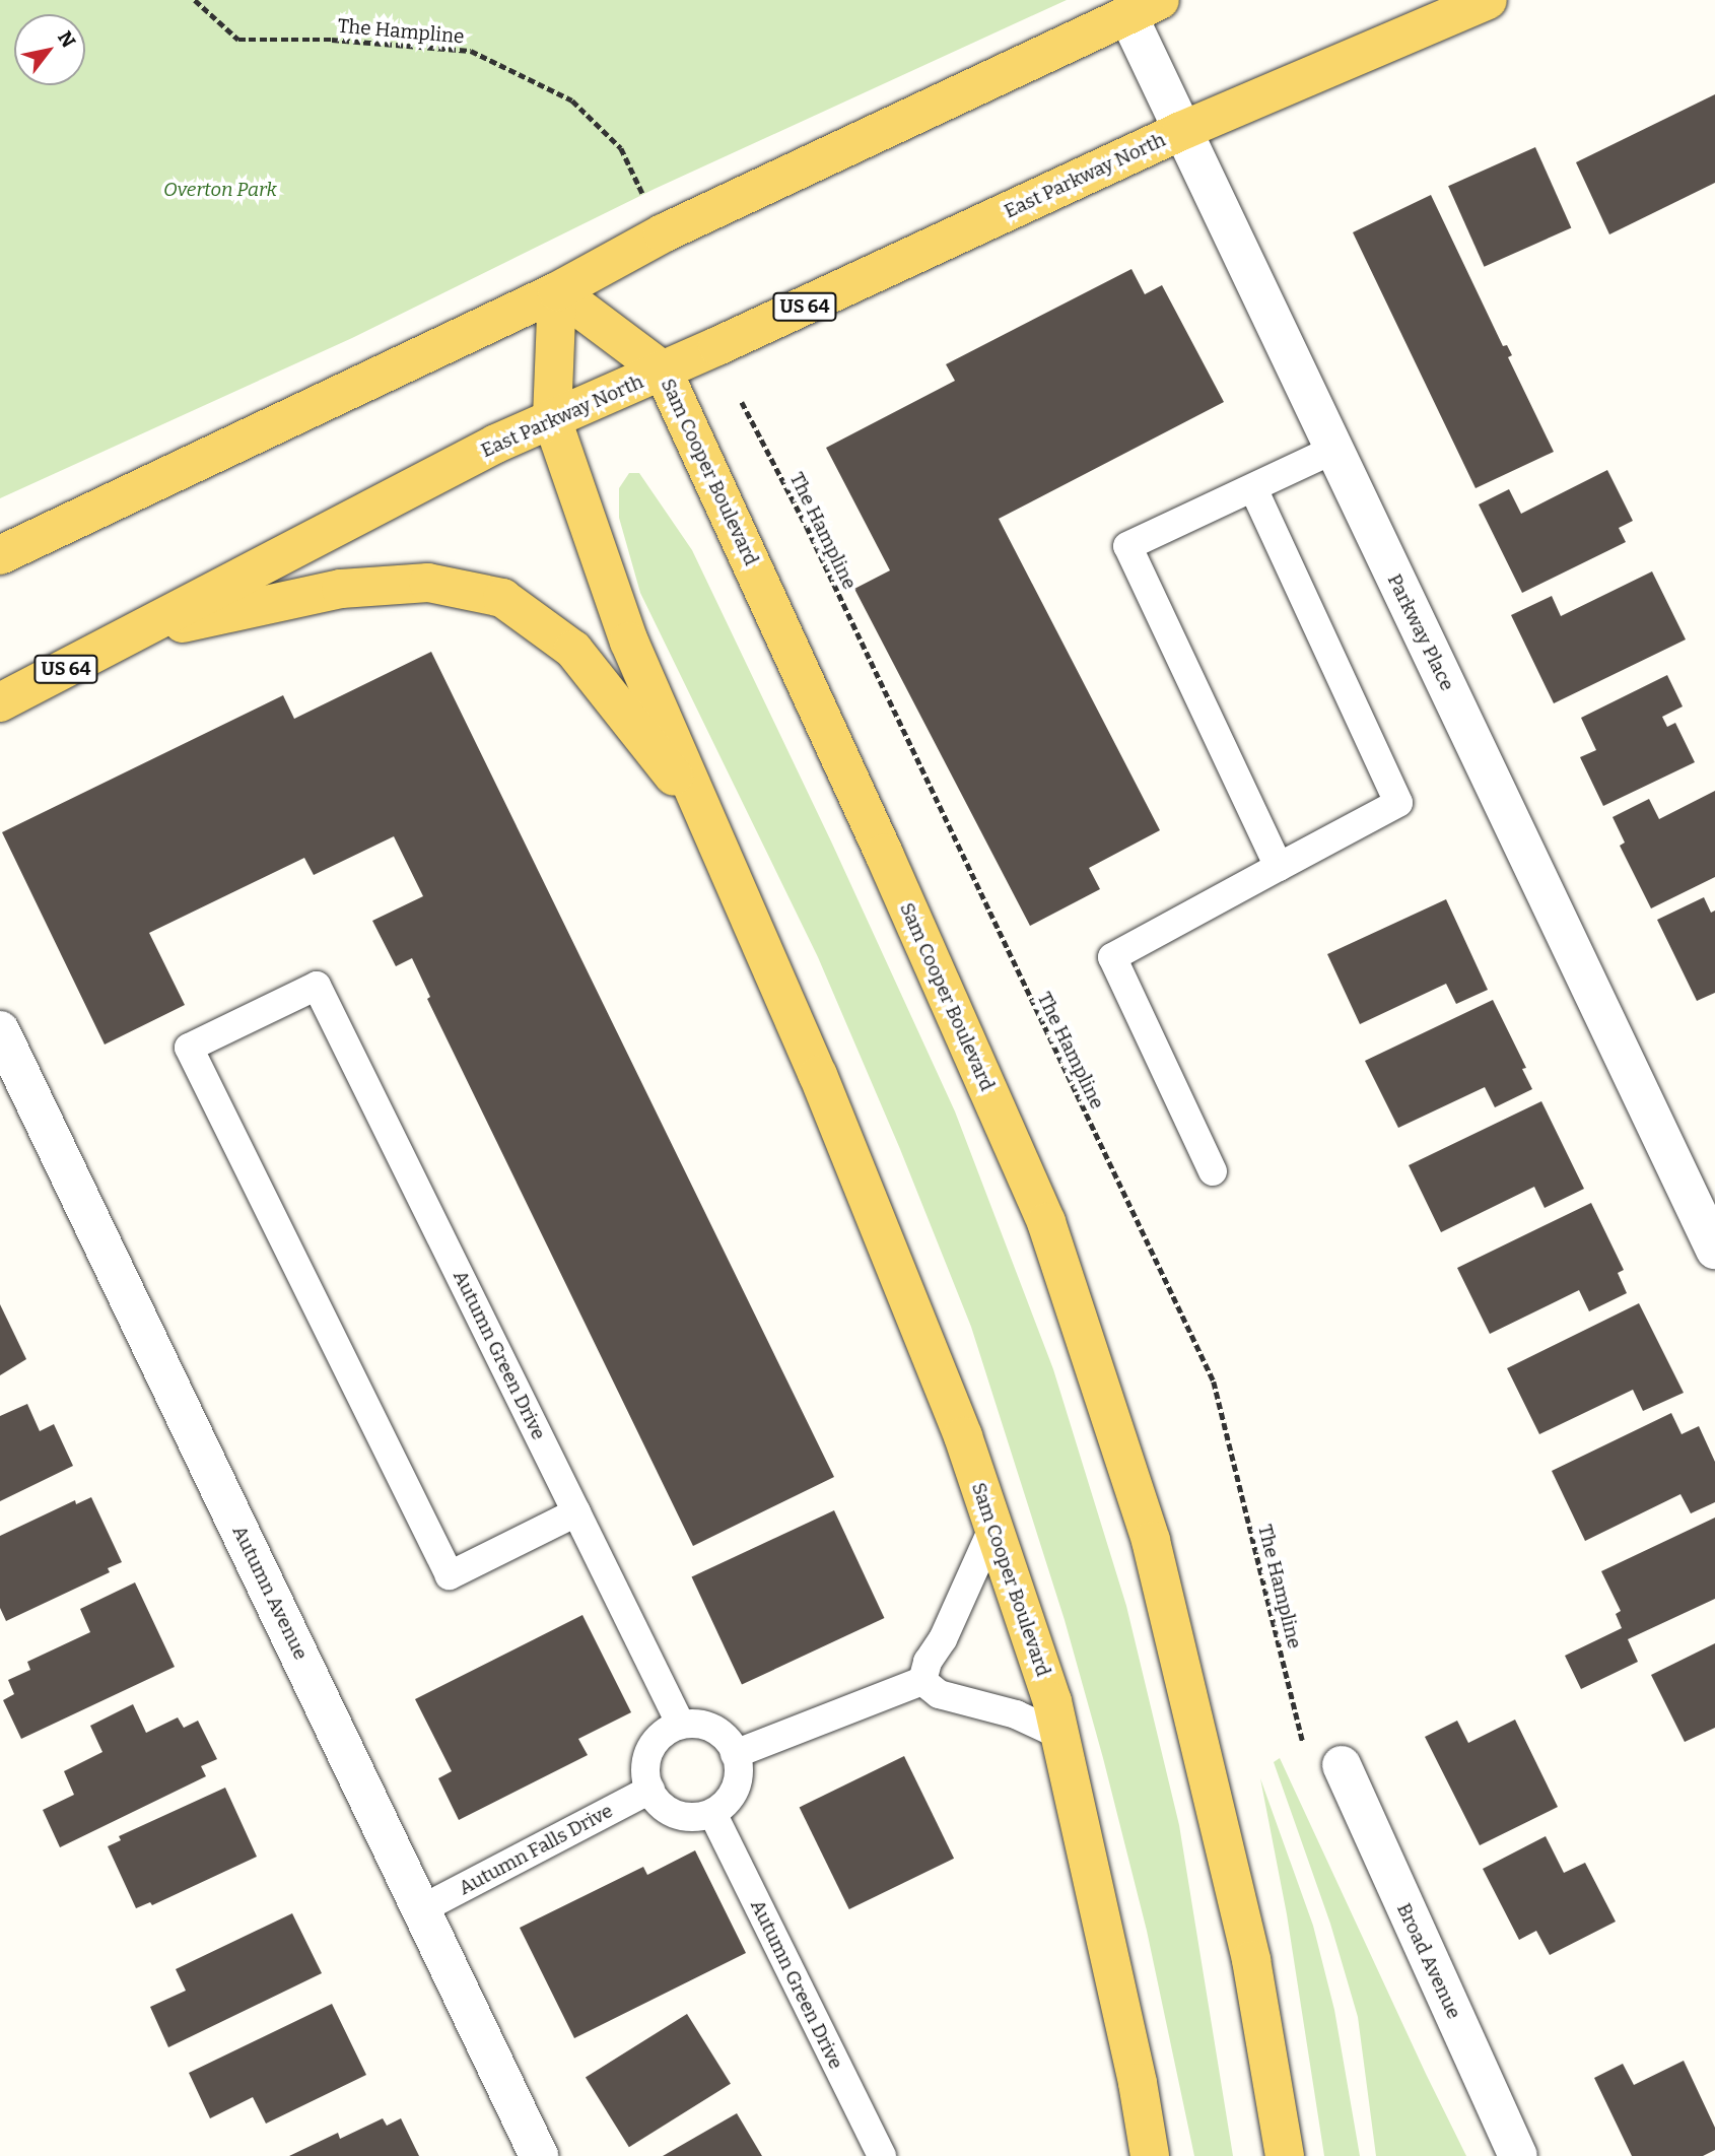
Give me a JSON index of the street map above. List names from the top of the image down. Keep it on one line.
{"streets":{"main road":["East Parkway North","US 64","Sam Cooper Boulevard"],"street":["Parkway Place","Autumn Avenue","Broad Avenue"],"lane":["Autumn Green Drive","Autumn Falls Drive"],"path":["The Hampline"]},"crossings":[["East Parkway North","Sam Cooper Boulevard"],["East Parkway North","Parkway Place"],["Autumn Green Drive","Autumn Falls Drive"],["Autumn Avenue","Autumn Falls Drive"]],"parks":["Overton Park"],"north":"top right"}
